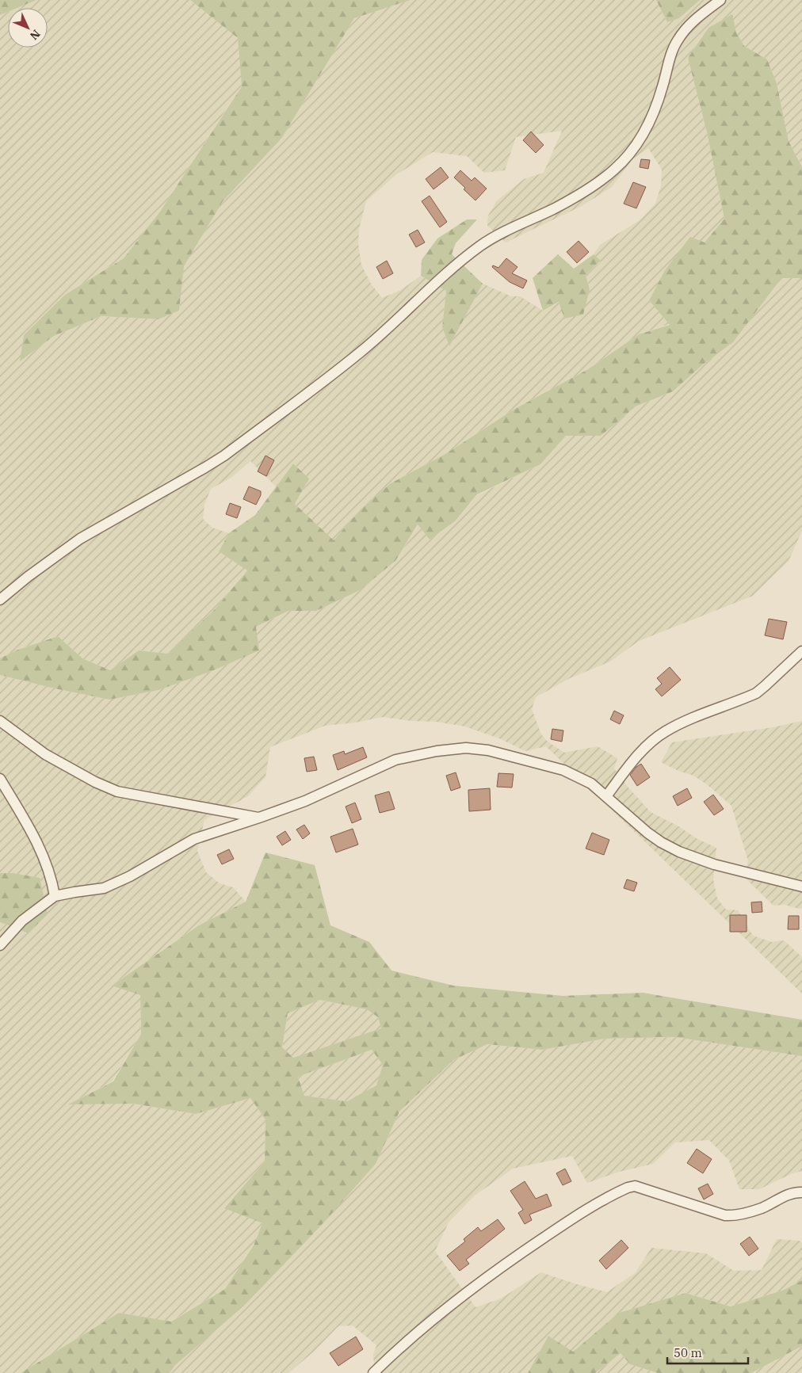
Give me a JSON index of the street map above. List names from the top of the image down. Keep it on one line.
{"scale_bar":"50 m","north":"bottom right"}
